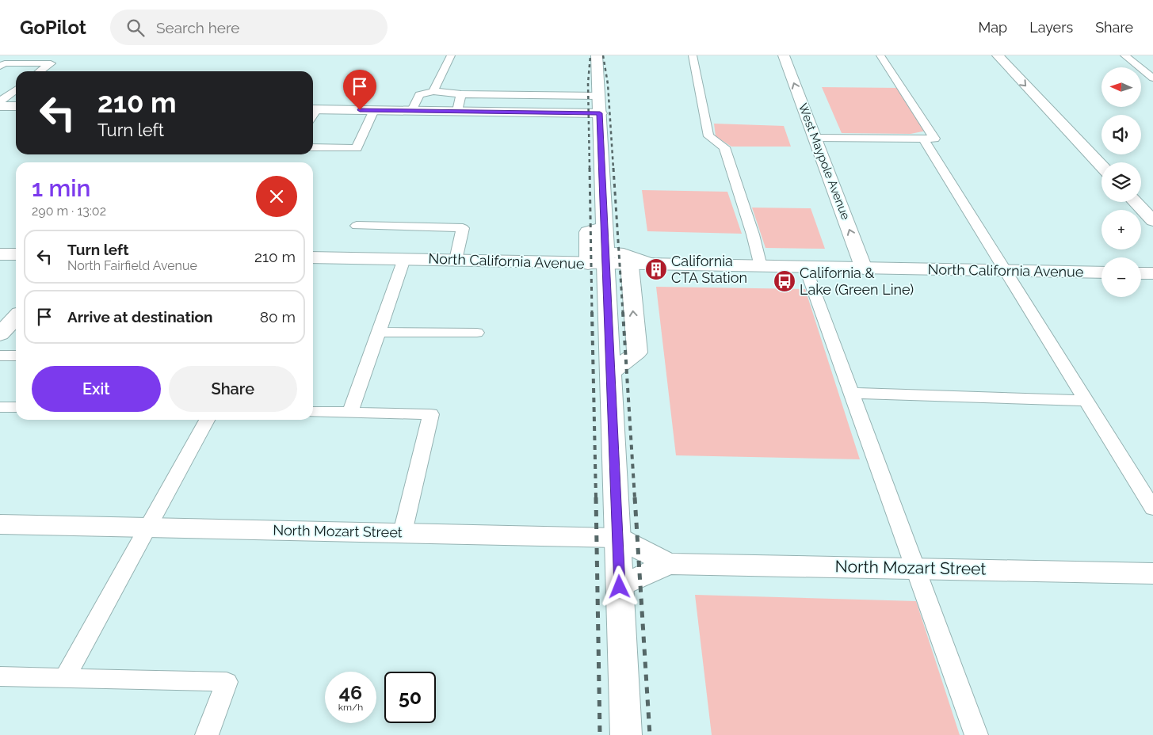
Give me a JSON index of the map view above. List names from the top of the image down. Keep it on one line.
{"streets":{"street":["West Maypole Avenue","North California Avenue","North Mozart Street"]},"crossings":[["West Maypole Avenue","North California Avenue"]],"one_way":["West Maypole Avenue"],"places":{"building":["California CTA Station"],"bus stop":["California & Lake (Green Line)"]},"north":"left","page":{"header":"GoPilot","search":"Search here","nav":["Map","Layers","Share"],"map_buttons":["+","−"],"turn":["210 m","Turn left"],"heading":["1 min","290 m · 13:02"],"list":[{"name":"Turn left","note":"North Fairfield Avenue","value":"210 m"},{"name":"Arrive at destination","value":"80 m"}],"buttons":["Exit","Share"],"speed":"46 km/h","limit":"50"}}
